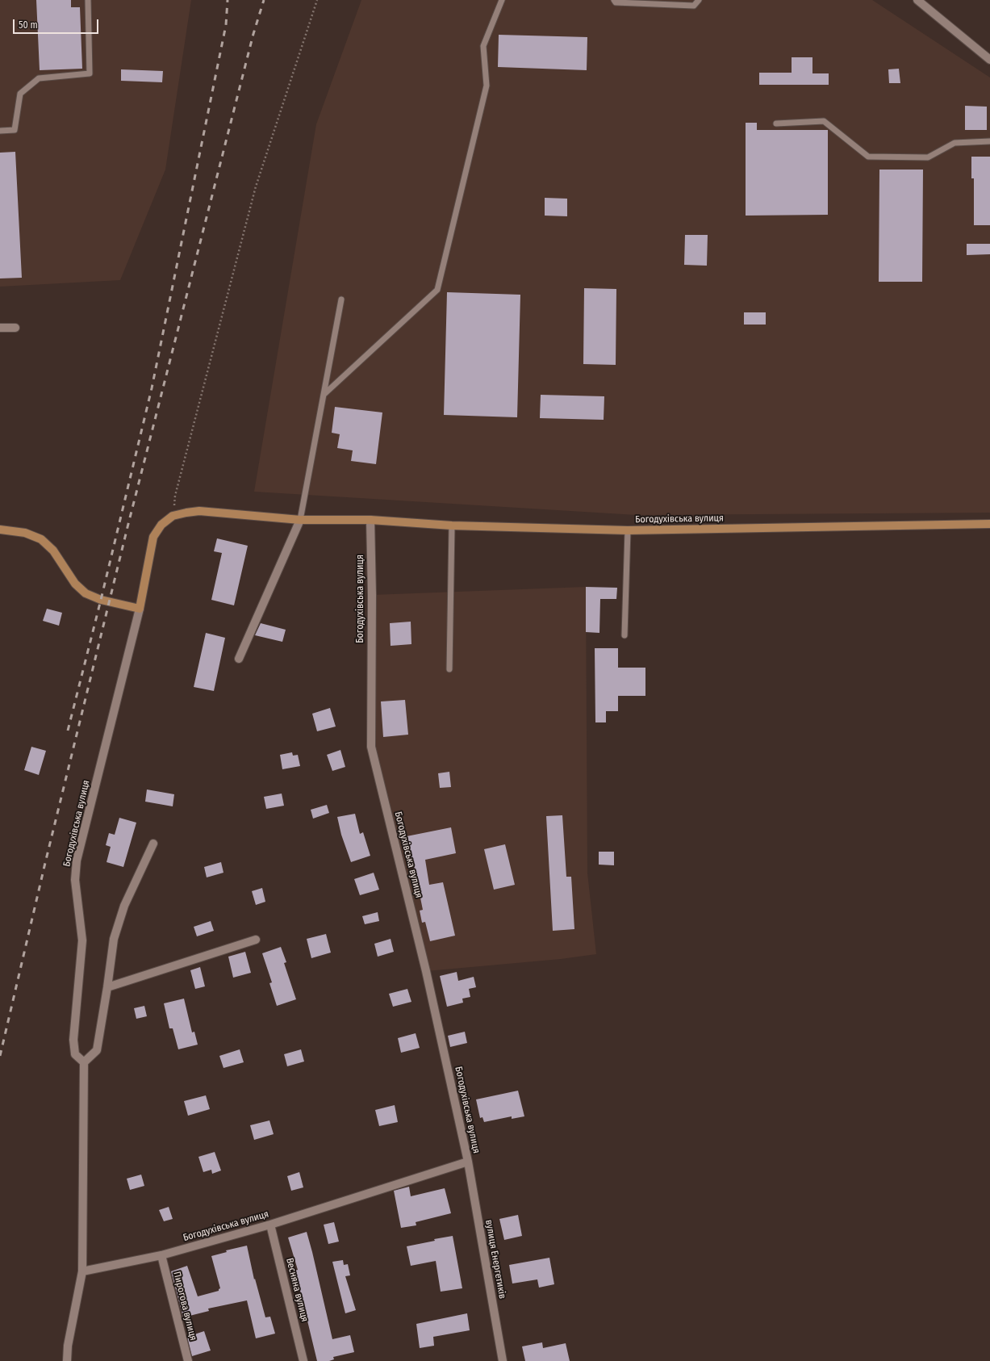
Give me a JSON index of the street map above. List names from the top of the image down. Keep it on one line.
{"streets":{"street":["Богодухівська вулиця","вулиця Енергетиків","Весняна вулиця","Пирогова вулиця"]},"crossings":[["Богодухівська вулиця","вулиця Енергетиків"],["Богодухівська вулиця","Весняна вулиця"],["Богодухівська вулиця","Пирогова вулиця"]],"scale_bar":"50 m"}
